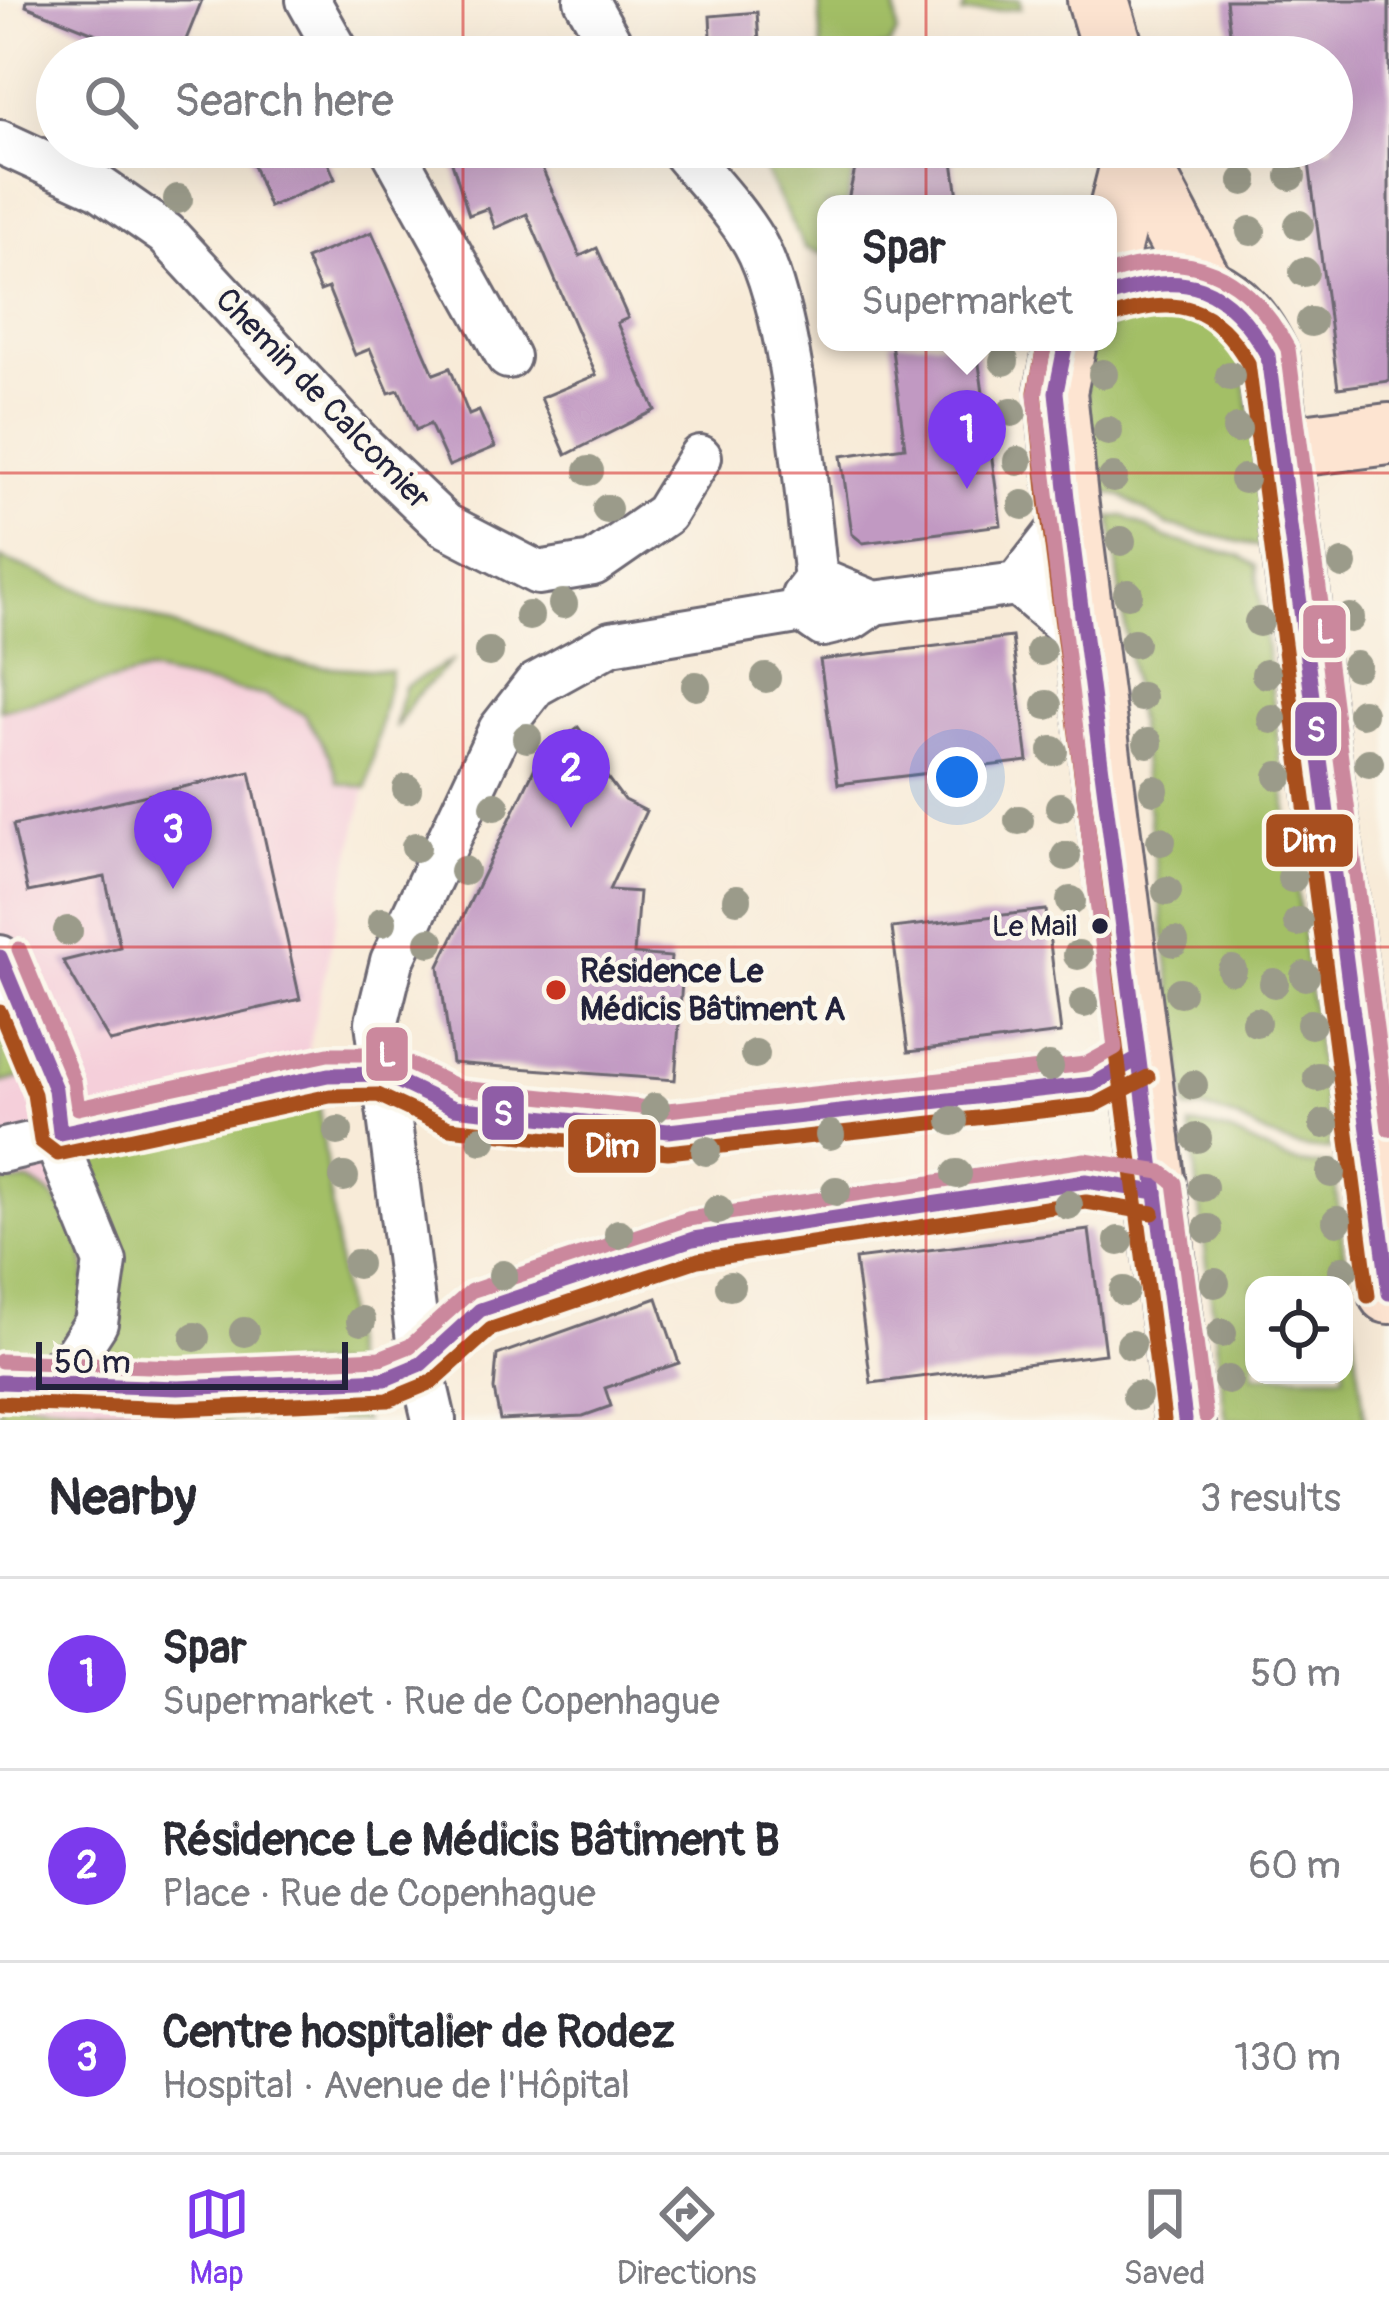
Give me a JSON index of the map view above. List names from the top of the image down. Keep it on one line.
{"streets":{"street":["Chemin de Calcomier"]},"places":["Le Mail","Résidence Le Médicis Bâtiment A"],"lines":["transit line L","transit line S","transit line Dim"],"scale_bar":"50 m","page":{"search":"Search here","popup":["Spar","Supermarket"],"pins":["1","2","3"],"scale":"50 m","heading":["Nearby","3 results"],"list":[{"mark":"1","name":"Spar","note":"Supermarket · Rue de Copenhague","value":"50 m"},{"mark":"2","name":"Résidence Le Médicis Bâtiment B","note":"Place · Rue de Copenhague","value":"60 m"},{"mark":"3","name":"Centre hospitalier de Rodez","note":"Hospital · Avenue de l'Hôpital","value":"130 m"}],"nav":["Map","Directions","Saved"]}}
